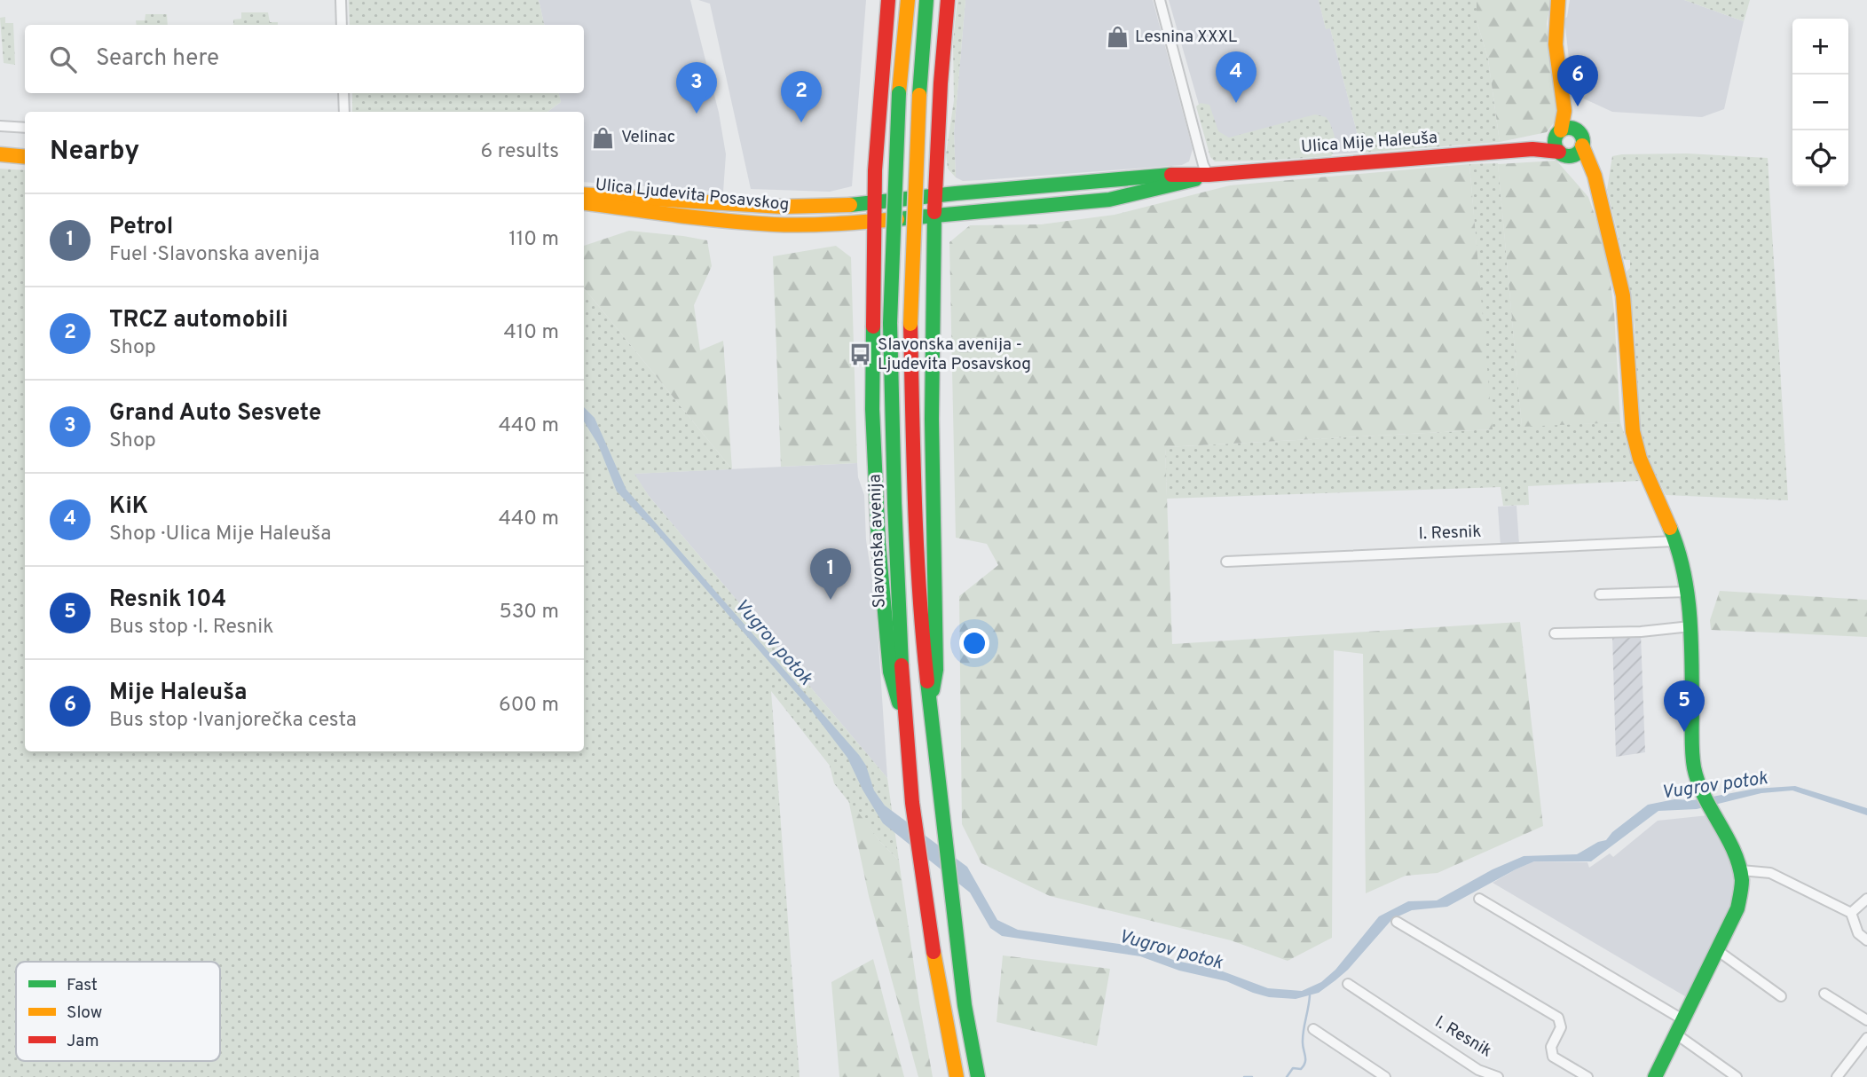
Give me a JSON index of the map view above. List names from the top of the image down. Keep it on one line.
{"streets":{"main road":["Ulica Mije Haleuša","Ulica Ljudevita Posavskog","Slavonska avenija"],"street":["I. Resnik"]},"crossings":[["Ulica Mije Haleuša","Ulica Ljudevita Posavskog"]],"water":["Vugrov potok"],"places":{"shop":["Lesnina XXXL","Velinac"],"bus stop":["Slavonska avenija - Ljudevita Posavskog"]},"legend":["Fast","Slow","Jam"],"page":{"map_buttons":["+","−"],"search":"Search here","pins":["4","6","3","2","1","5"],"heading":["Nearby","6 results"],"list":[{"mark":"1","name":"Petrol","note":"Fuel · Slavonska avenija","value":"110 m"},{"mark":"2","name":"TRCZ automobili","note":"Shop","value":"410 m"},{"mark":"3","name":"Grand Auto Sesvete","note":"Shop","value":"440 m"},{"mark":"4","name":"KiK","note":"Shop · Ulica Mije Haleuša","value":"440 m"},{"mark":"5","name":"Resnik 104","note":"Bus stop · I. Resnik","value":"530 m"},{"mark":"6","name":"Mije Haleuša","note":"Bus stop · Ivanjorečka cesta","value":"600 m"}]}}
